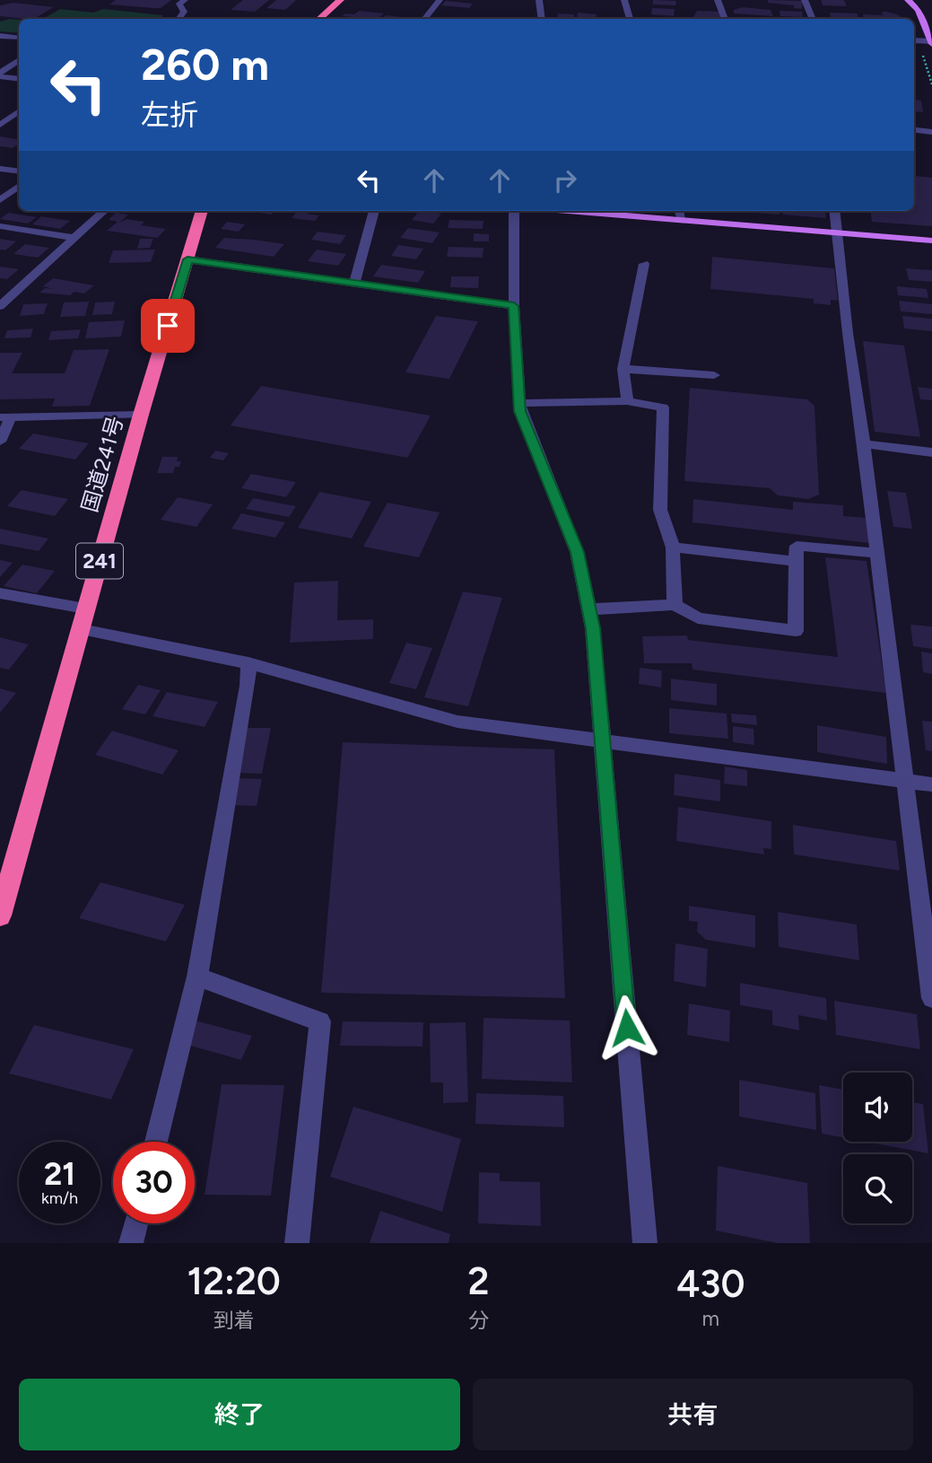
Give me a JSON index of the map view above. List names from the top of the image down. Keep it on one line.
{"streets":{"highway":["国道241号","241"]},"page":{"turn":["260 m","左折"],"speed":"21 km/h","limit":"30","eta":["12:20","到着","2","分","430","m"],"buttons":["終了","共有"]}}
